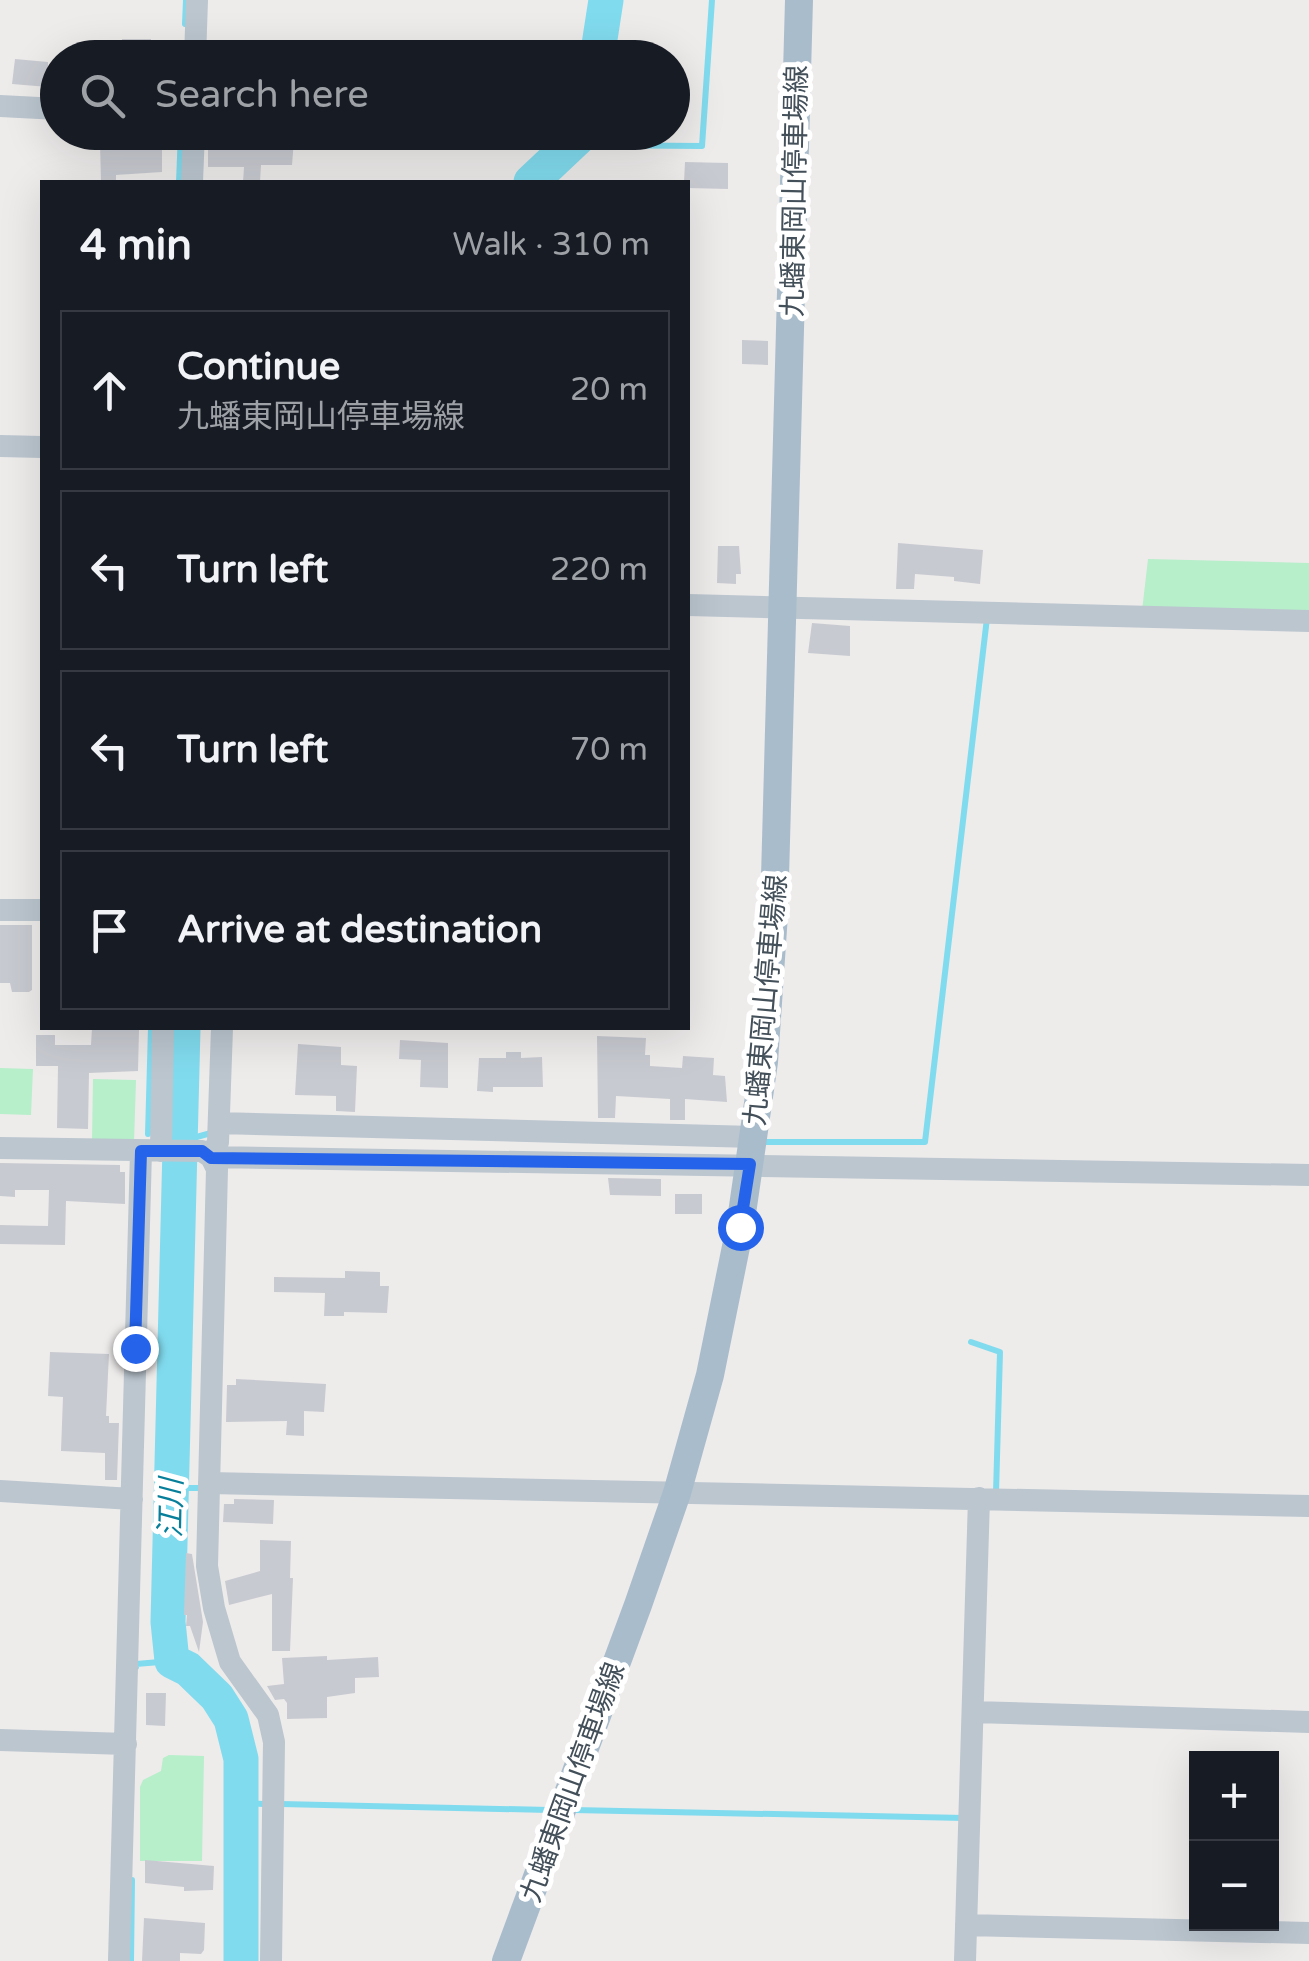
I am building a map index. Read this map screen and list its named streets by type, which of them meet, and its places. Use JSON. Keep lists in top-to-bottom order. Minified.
{"streets":{"main road":["九蟠東岡山停車場線"]},"water":["江川"],"page":{"search":"Search here","heading":["4 min","Walk · 310 m"],"list":[["Continue","九蟠東岡山停車場線","20 m"],["Turn left","220 m"],["Turn left","70 m"],"Arrive at destination"],"map_buttons":["+","−"]}}
